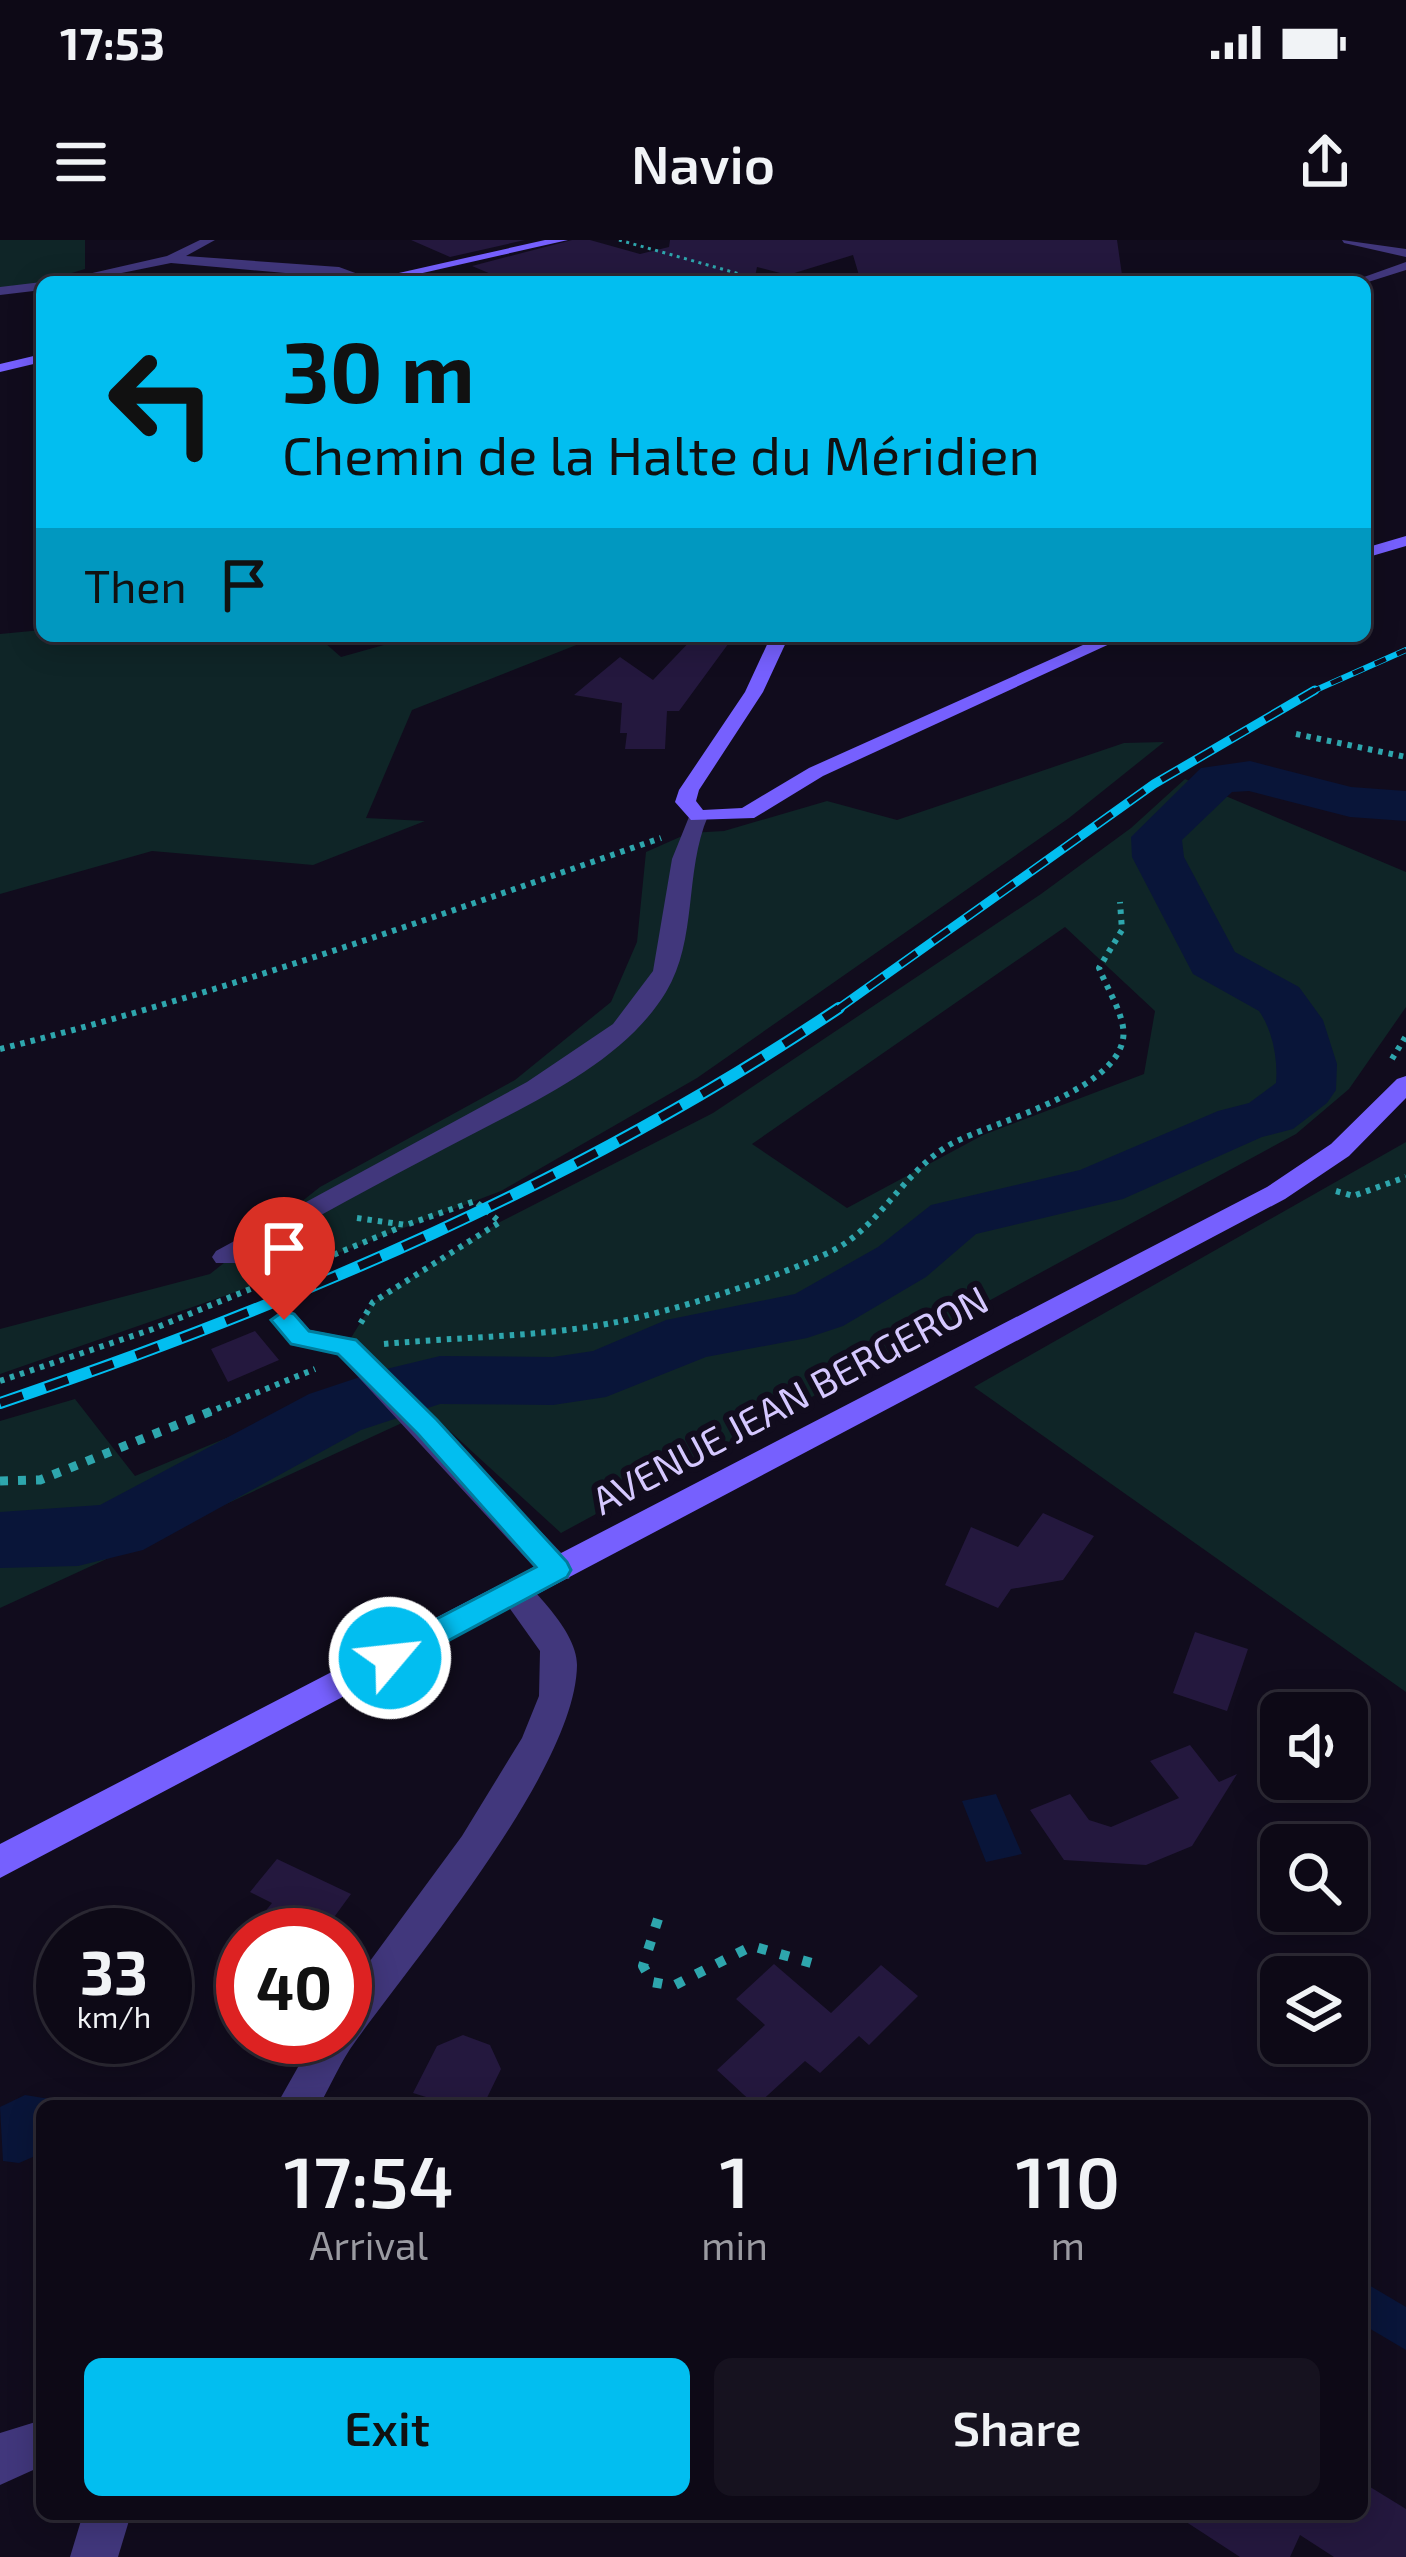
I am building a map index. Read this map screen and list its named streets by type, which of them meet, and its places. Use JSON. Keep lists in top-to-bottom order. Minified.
{"streets":{"street":["AVENUE JEAN BERGERON"]},"page":{"status":"17:53","header":"Navio","turn":["30 m","Chemin de la Halte du Méridien"],"then":"Then","speed":"33 km/h","limit":"40","eta":["17:54","Arrival","1","min","110","m"],"buttons":["Exit","Share"]}}
